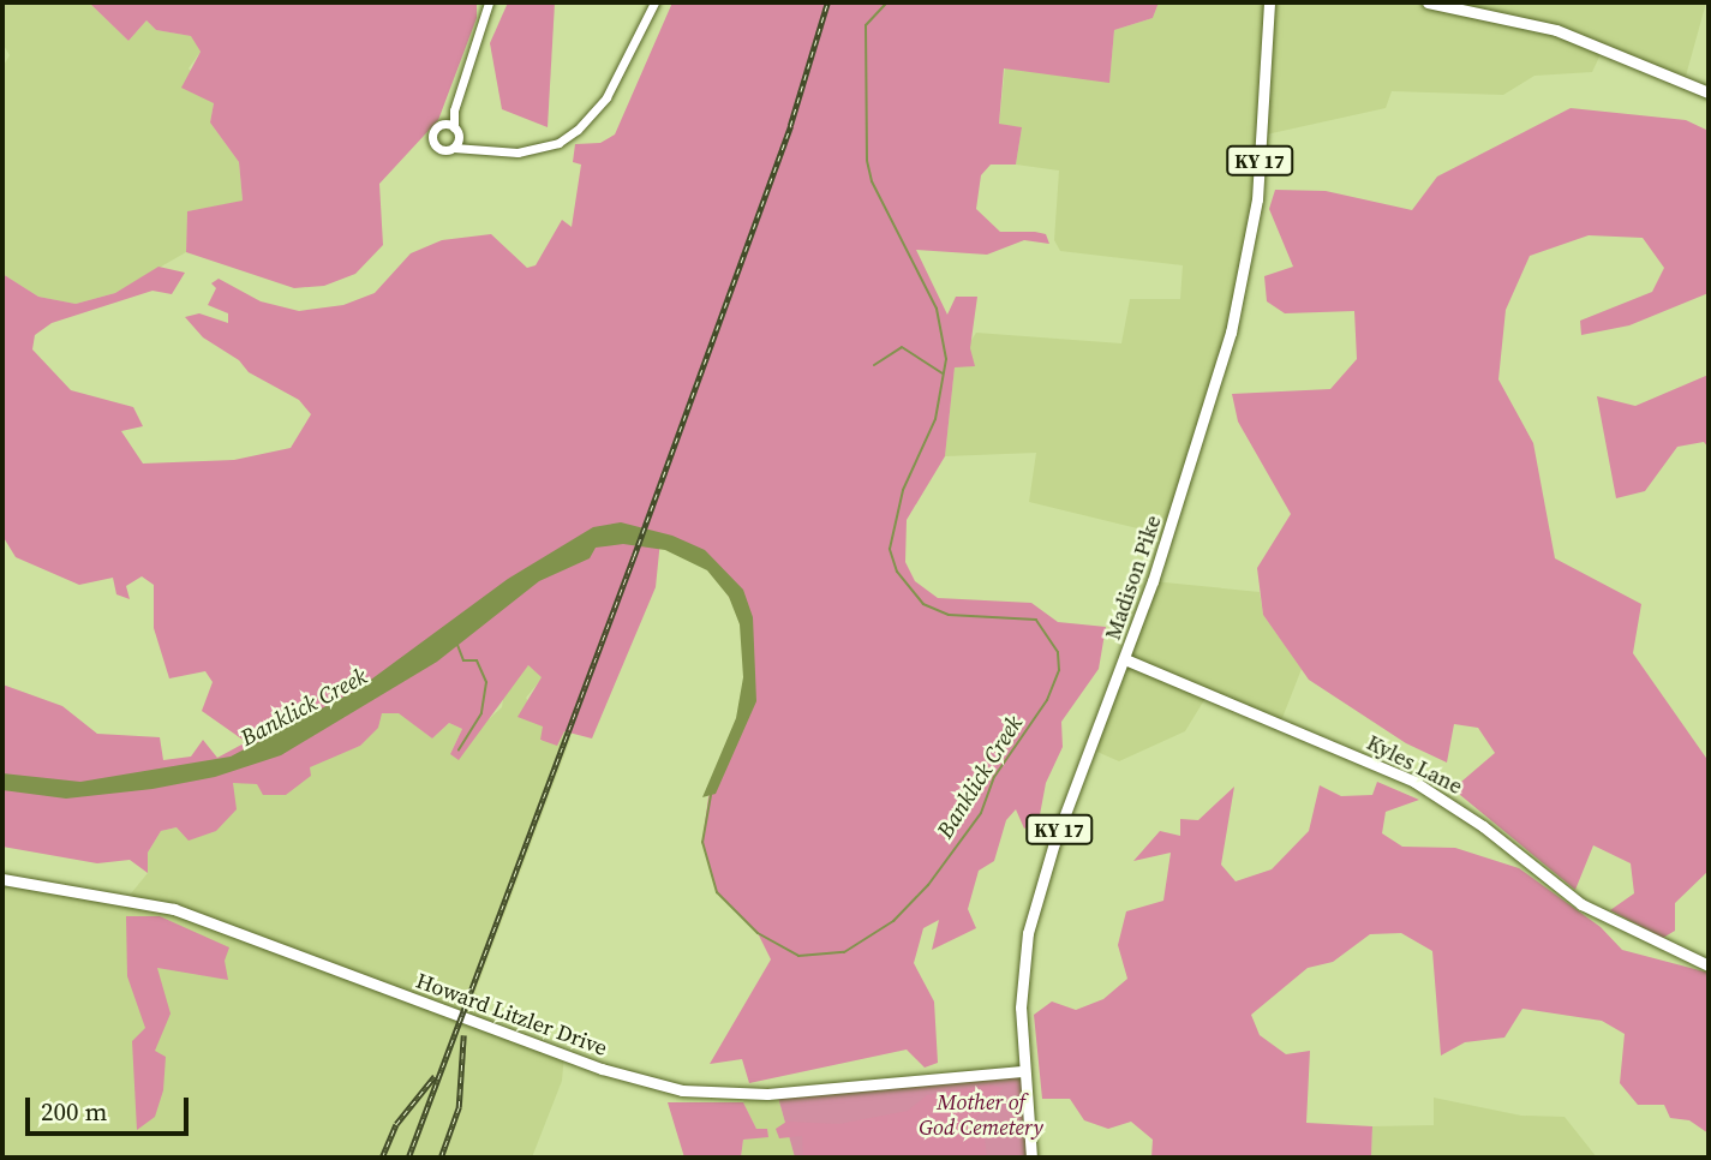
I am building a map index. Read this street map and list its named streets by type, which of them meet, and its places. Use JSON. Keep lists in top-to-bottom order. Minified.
{"streets":{"main road":["KY 17","Madison Pike","Kyles Lane","Howard Litzler Drive"]},"crossings":[["Madison Pike","Kyles Lane"],["Madison Pike","Howard Litzler Drive"]],"water":["Banklick Creek"],"parks":["Mother of God Cemetery"],"scale_bar":"200 m"}
